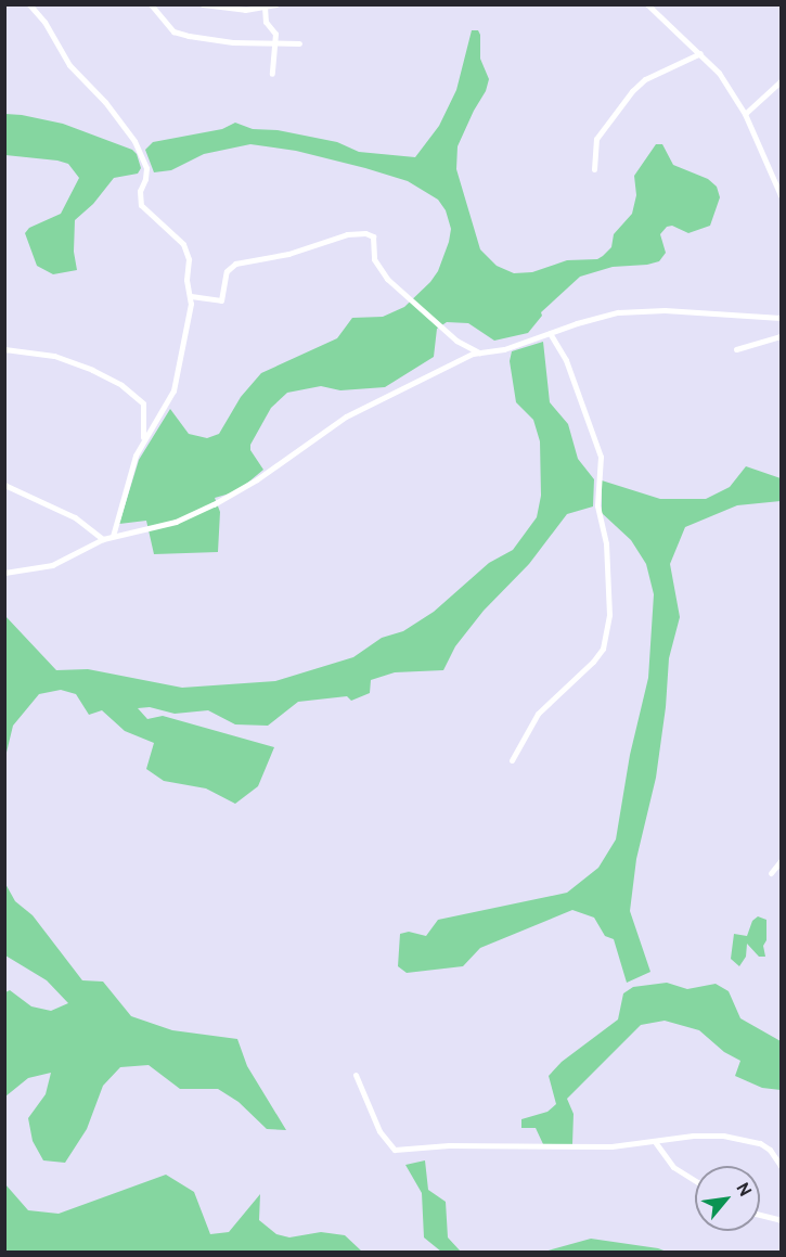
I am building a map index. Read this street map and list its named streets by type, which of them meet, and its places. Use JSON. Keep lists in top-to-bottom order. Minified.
{"north":"top right"}
